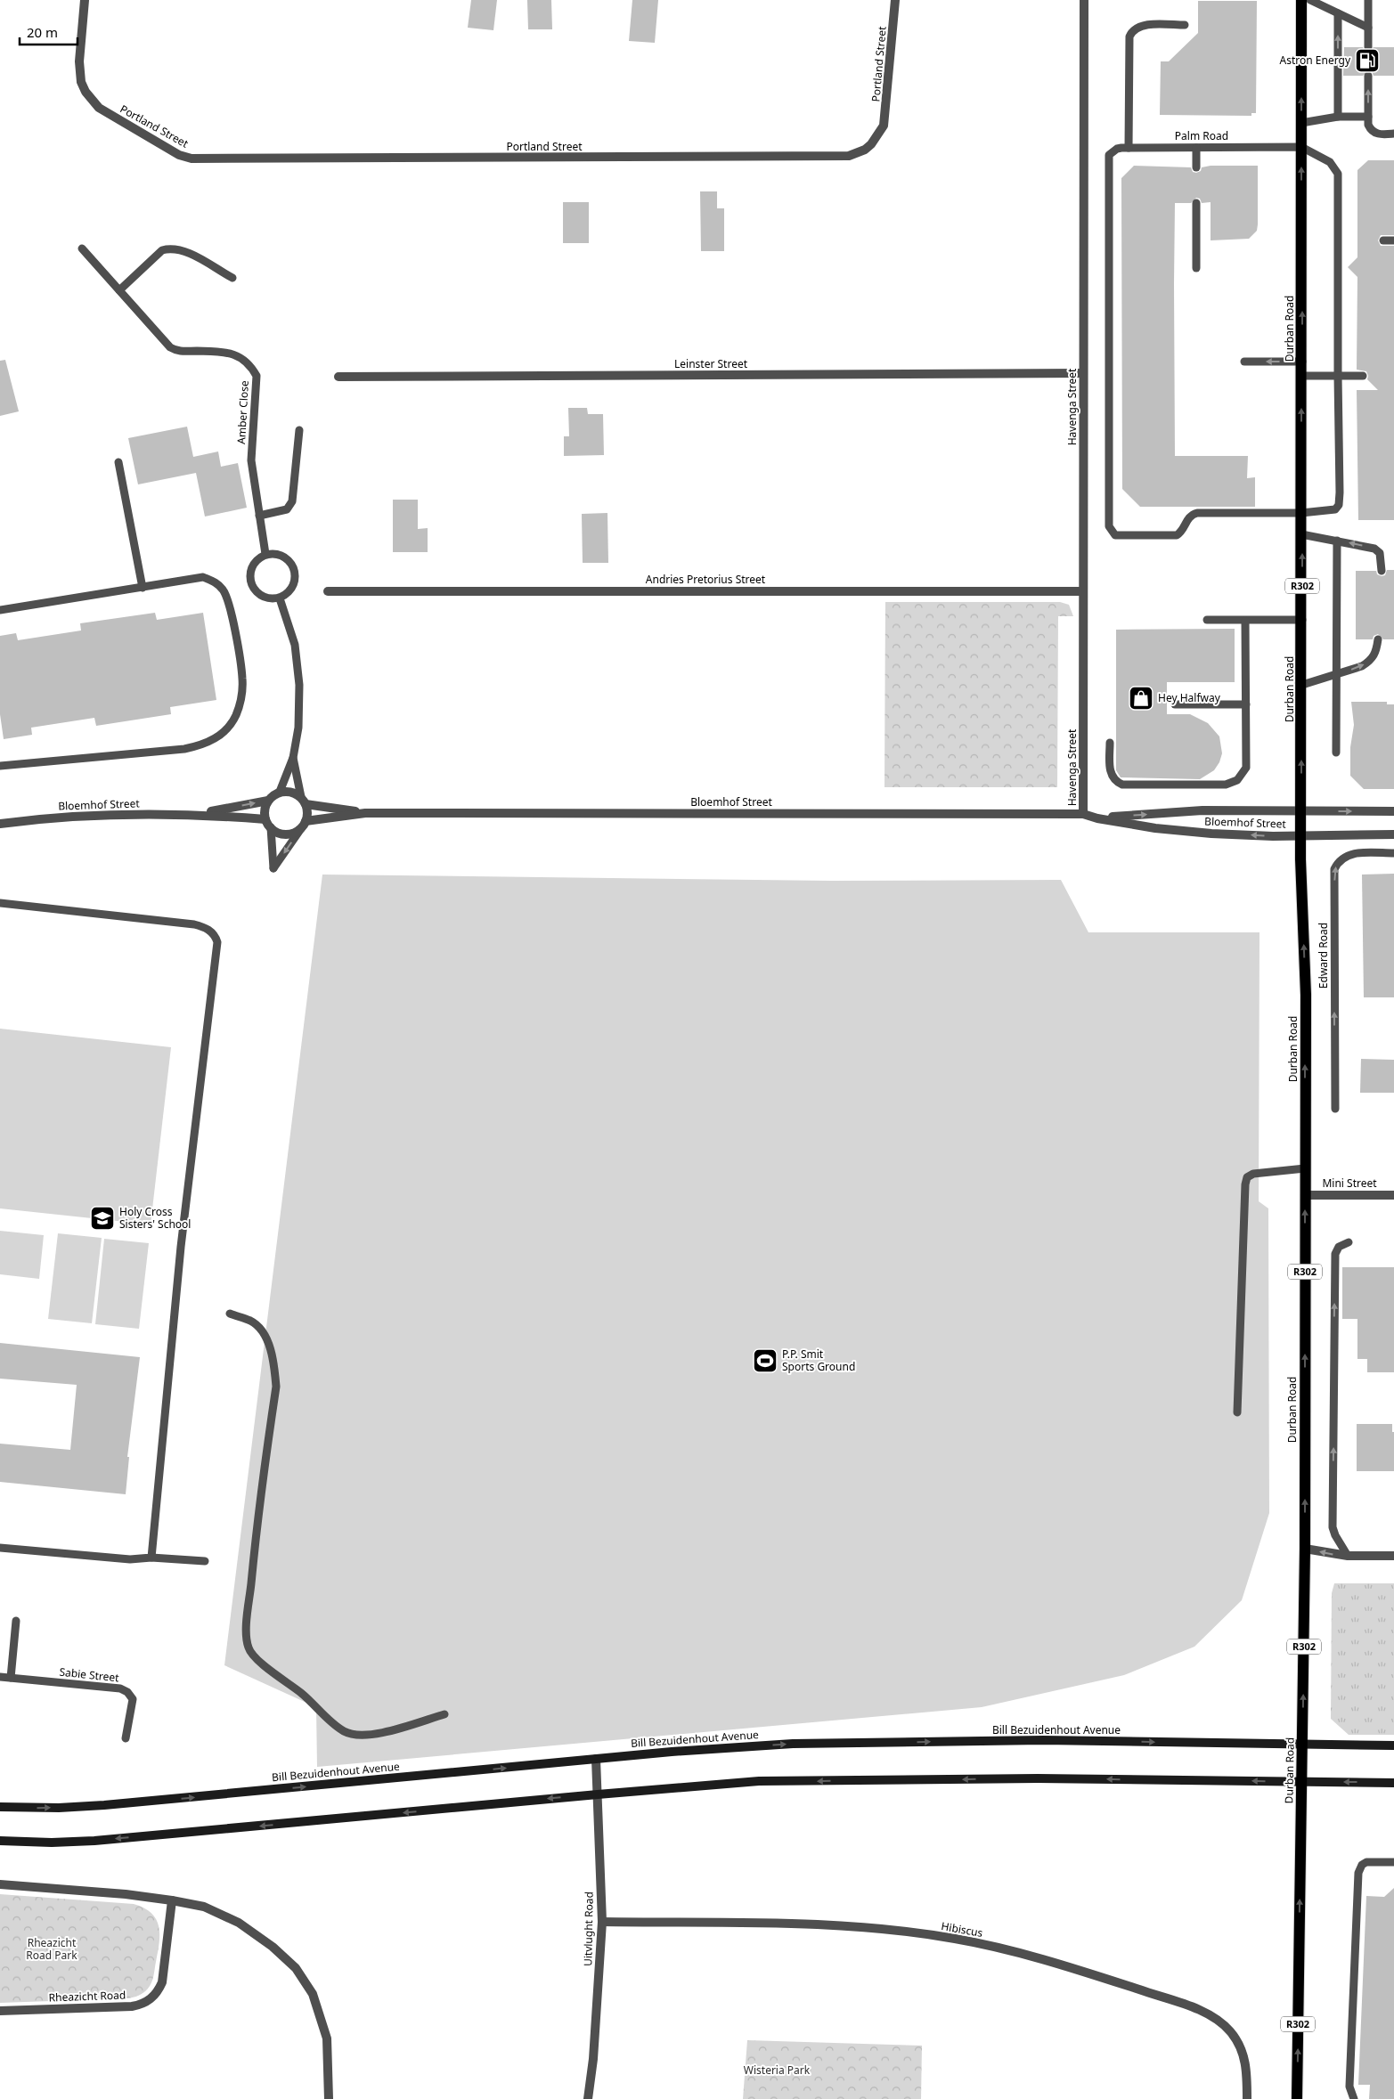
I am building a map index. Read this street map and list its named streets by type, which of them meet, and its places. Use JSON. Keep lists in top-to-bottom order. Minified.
{"streets":{"main road":["Durban Road","R302","Bill Bezuidenhout Avenue"],"street":["Portland Street","Leinster Street","Havenga Street","Andries Pretorius Street","Bloemhof Street","Mini Street","Uitvlught Road","Hibiscus","Rheazicht Road"],"lane":["Palm Road","Amber Close","Edward Road","Sabie Street"]},"crossings":[["Palm Road","Durban Road"],["Durban Road","Bloemhof Street"],["Durban Road","Mini Street"],["Durban Road","Bill Bezuidenhout Avenue"],["Leinster Street","Havenga Street"],["Havenga Street","Andries Pretorius Street"],["Havenga Street","Bloemhof Street"],["Bill Bezuidenhout Avenue","Uitvlught Road"],["Uitvlught Road","Hibiscus"]],"one_way":["Durban Road","Edward Road"],"parks":["Rheazicht Road Park","Wisteria Park"],"places":{"fuel station":["Astron Energy"],"shop":["Hey Halfway"],"school or university":["Holy Cross Sisters' School"],"sports":["P.P. Smit Sports Ground"]},"scale_bar":"20 m"}
